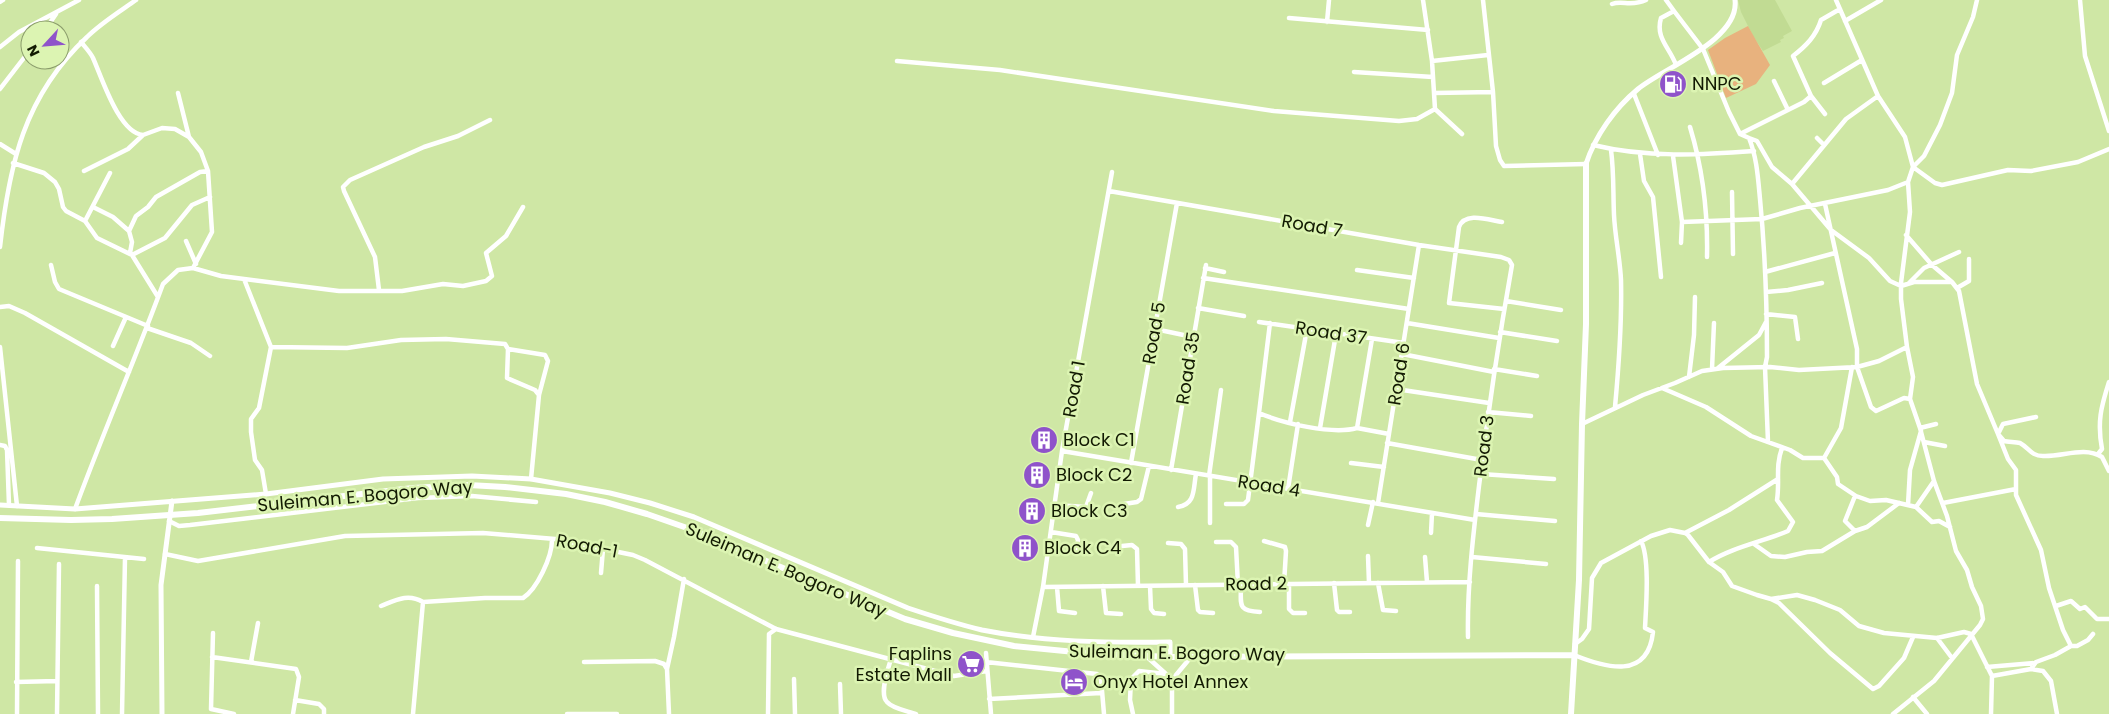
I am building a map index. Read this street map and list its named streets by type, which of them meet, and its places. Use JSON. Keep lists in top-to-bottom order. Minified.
{"streets":{"main road":["Suleiman E. Bogoro Way"],"street":["Road 7","Road 5","Road 37","Road 35","Road 6","Road 1","Road 3","Road 4","Road-1","Road 2"]},"crossings":[["Road 7","Road 5"],["Road 7","Road 6"],["Road 7","Road 1"],["Road 7","Road 3"],["Road 5","Road 4"],["Road 37","Road 6"],["Road 35","Road 4"],["Road 6","Road 4"],["Road 1","Road 4"],["Road 1","Suleiman E. Bogoro Way"],["Road 1","Road 2"],["Road 3","Road 4"],["Road 3","Road 2"]],"places":{"fuel station":["NNPC"],"building":["Block C1","Block C2","Block C3","Block C4"],"supermarket":["Faplins Estate Mall"],"hotel":["Onyx Hotel Annex"]},"north":"bottom left"}
